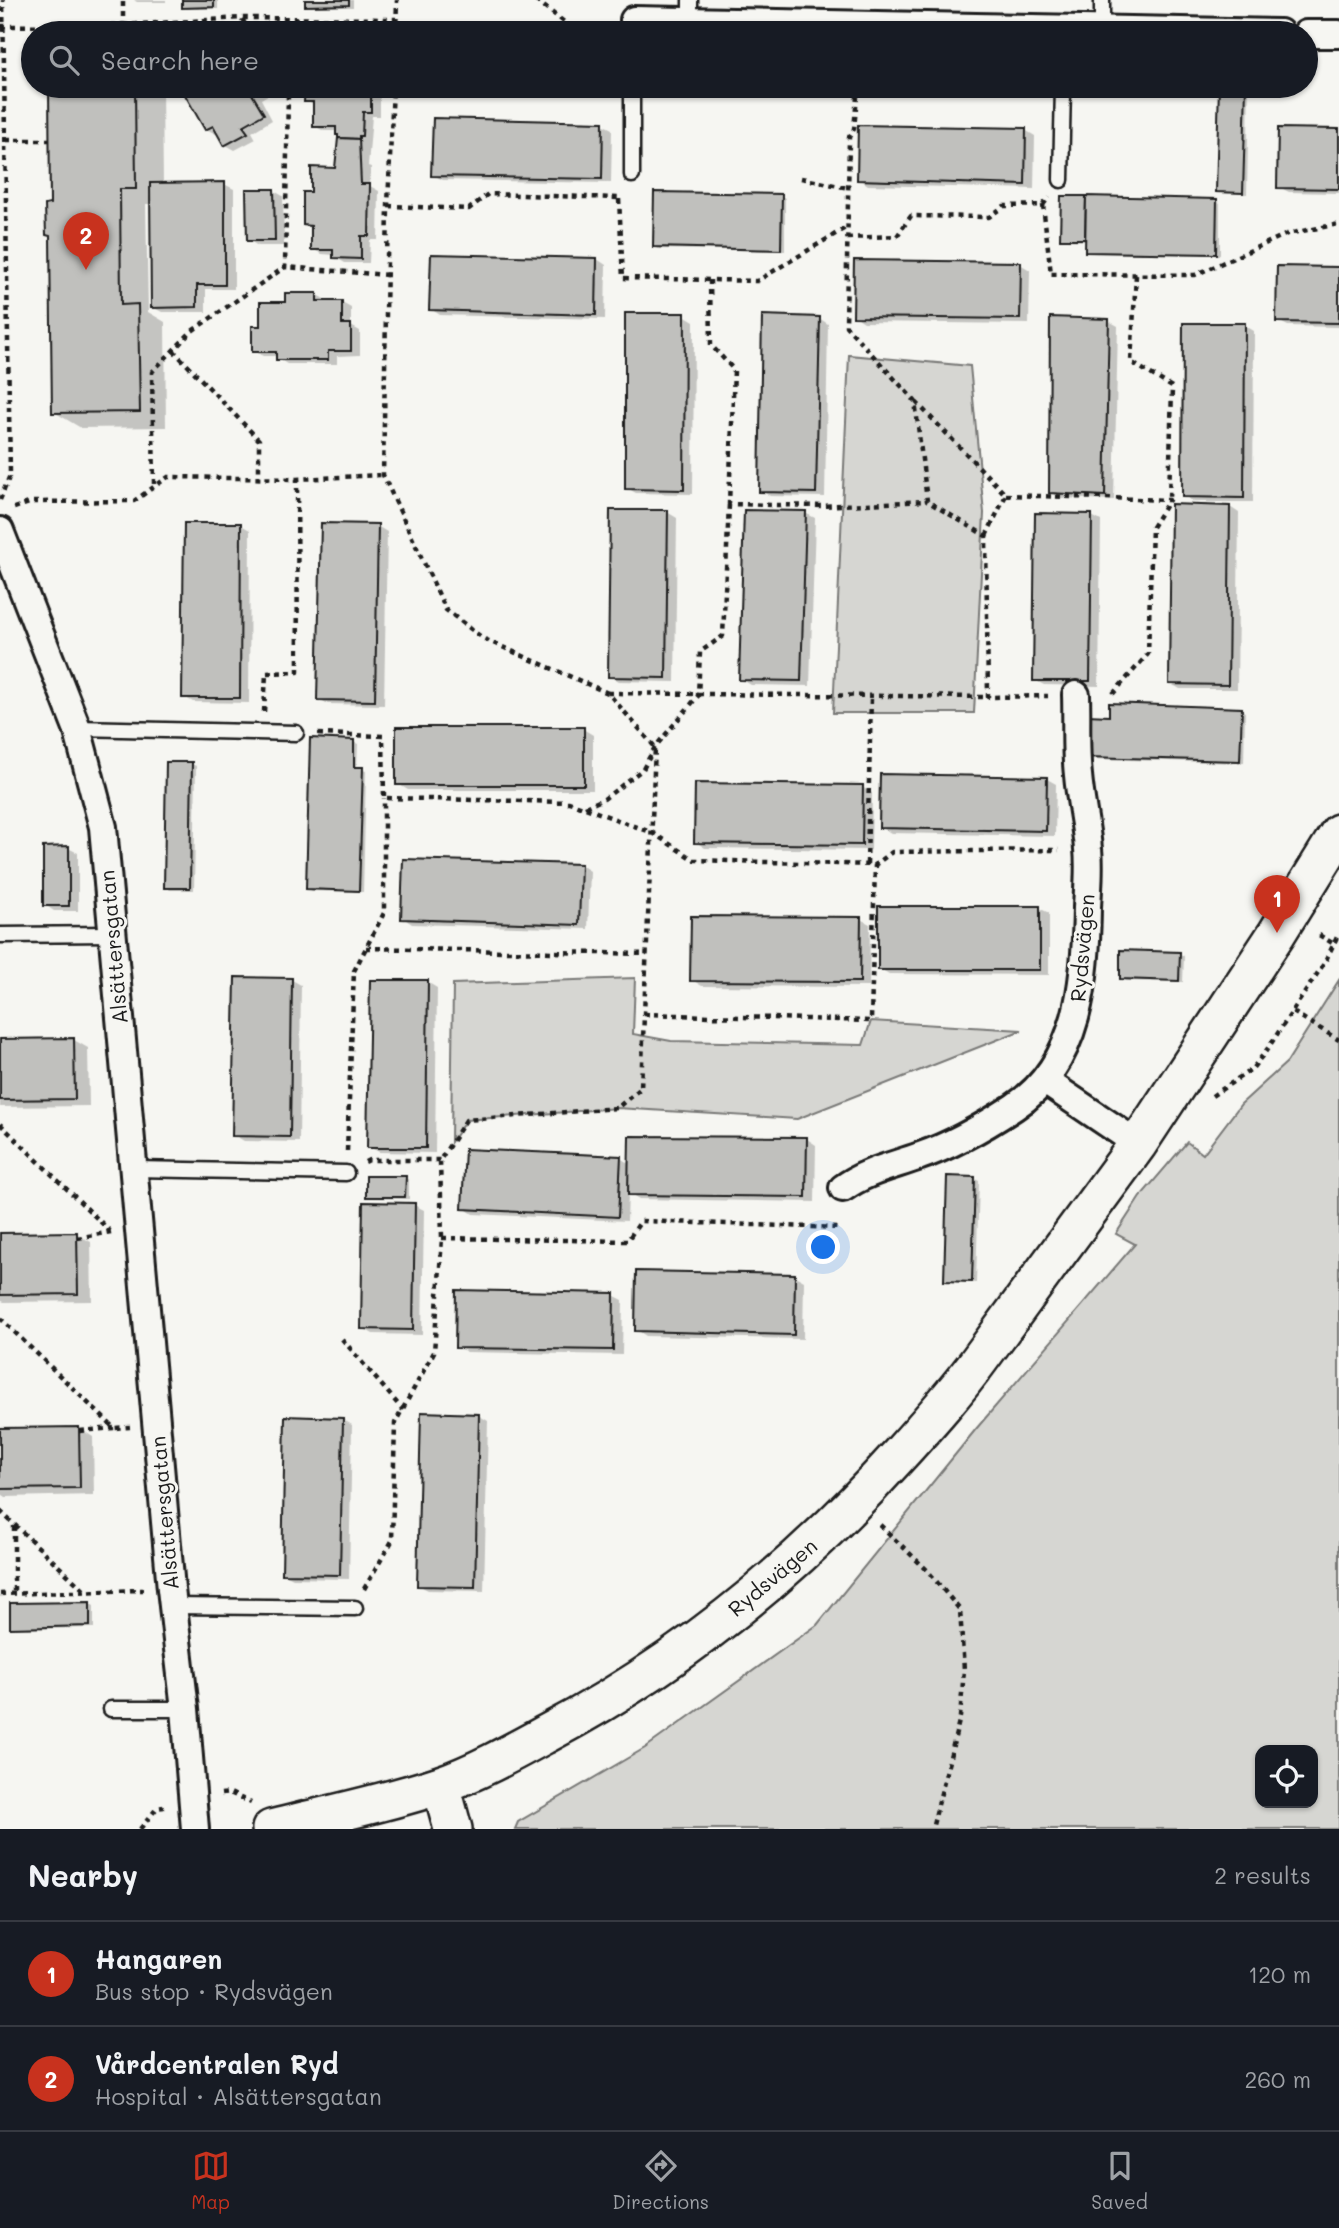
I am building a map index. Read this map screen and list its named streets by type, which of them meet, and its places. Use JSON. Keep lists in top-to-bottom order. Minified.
{"streets":{"street":["Alsättersgatan","Rydsvägen"]},"page":{"search":"Search here","pins":["2","1"],"heading":["Nearby","2 results"],"list":[{"mark":"1","name":"Hangaren","note":"Bus stop · Rydsvägen","value":"120 m"},{"mark":"2","name":"Vårdcentralen Ryd","note":"Hospital · Alsättersgatan","value":"260 m"}],"nav":["Map","Directions","Saved"]}}
